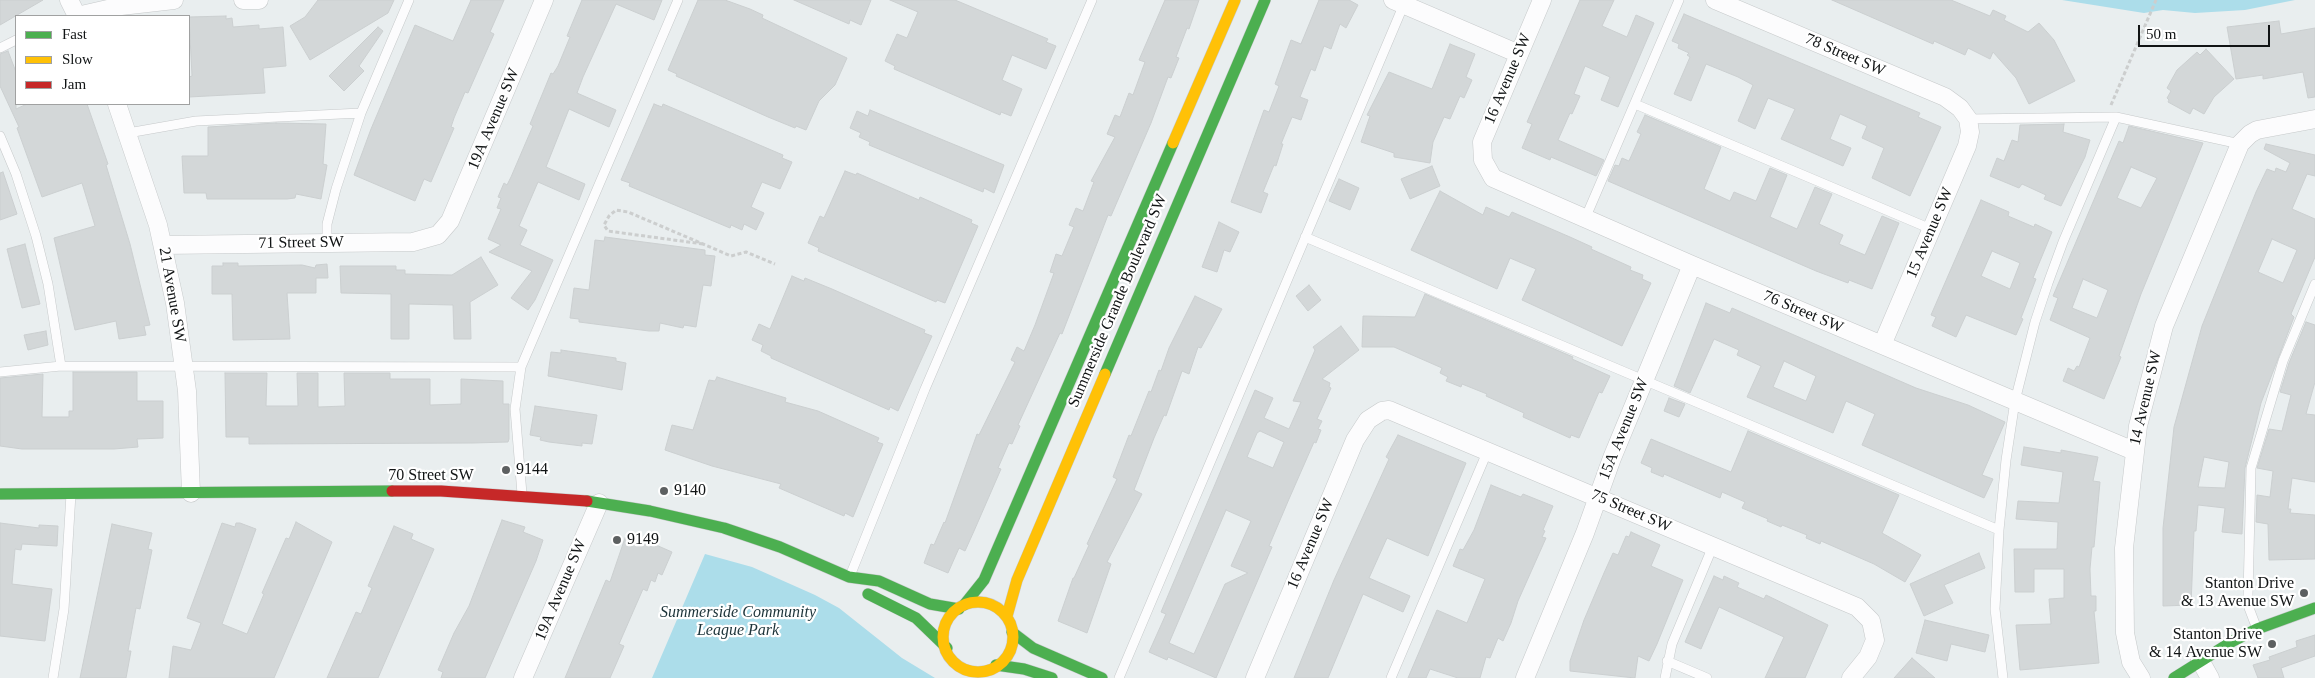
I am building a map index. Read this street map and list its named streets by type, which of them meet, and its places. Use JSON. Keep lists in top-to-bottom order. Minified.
{"streets":{"street":["78 Street SW","16 Avenue SW","19A Avenue SW","15 Avenue SW","71 Street SW","21 Avenue SW","Summerside Grande Boulevard SW","76 Street SW","14 Avenue SW","15A Avenue SW","70 Street SW","75 Street SW"]},"crossings":[["78 Street SW","15 Avenue SW"],["16 Avenue SW","76 Street SW"],["16 Avenue SW","75 Street SW"],["19A Avenue SW","71 Street SW"],["19A Avenue SW","70 Street SW"],["15 Avenue SW","76 Street SW"],["71 Street SW","21 Avenue SW"],["21 Avenue SW","70 Street SW"],["Summerside Grande Boulevard SW","70 Street SW"],["76 Street SW","14 Avenue SW"],["76 Street SW","15A Avenue SW"],["15A Avenue SW","75 Street SW"]],"parks":["Summerside Community League Park"],"places":["9144","9140","9149","Stanton Drive & 13 Avenue SW","Stanton Drive & 14 Avenue SW"],"legend":["Fast","Slow","Jam"],"scale_bar":"50 m"}
